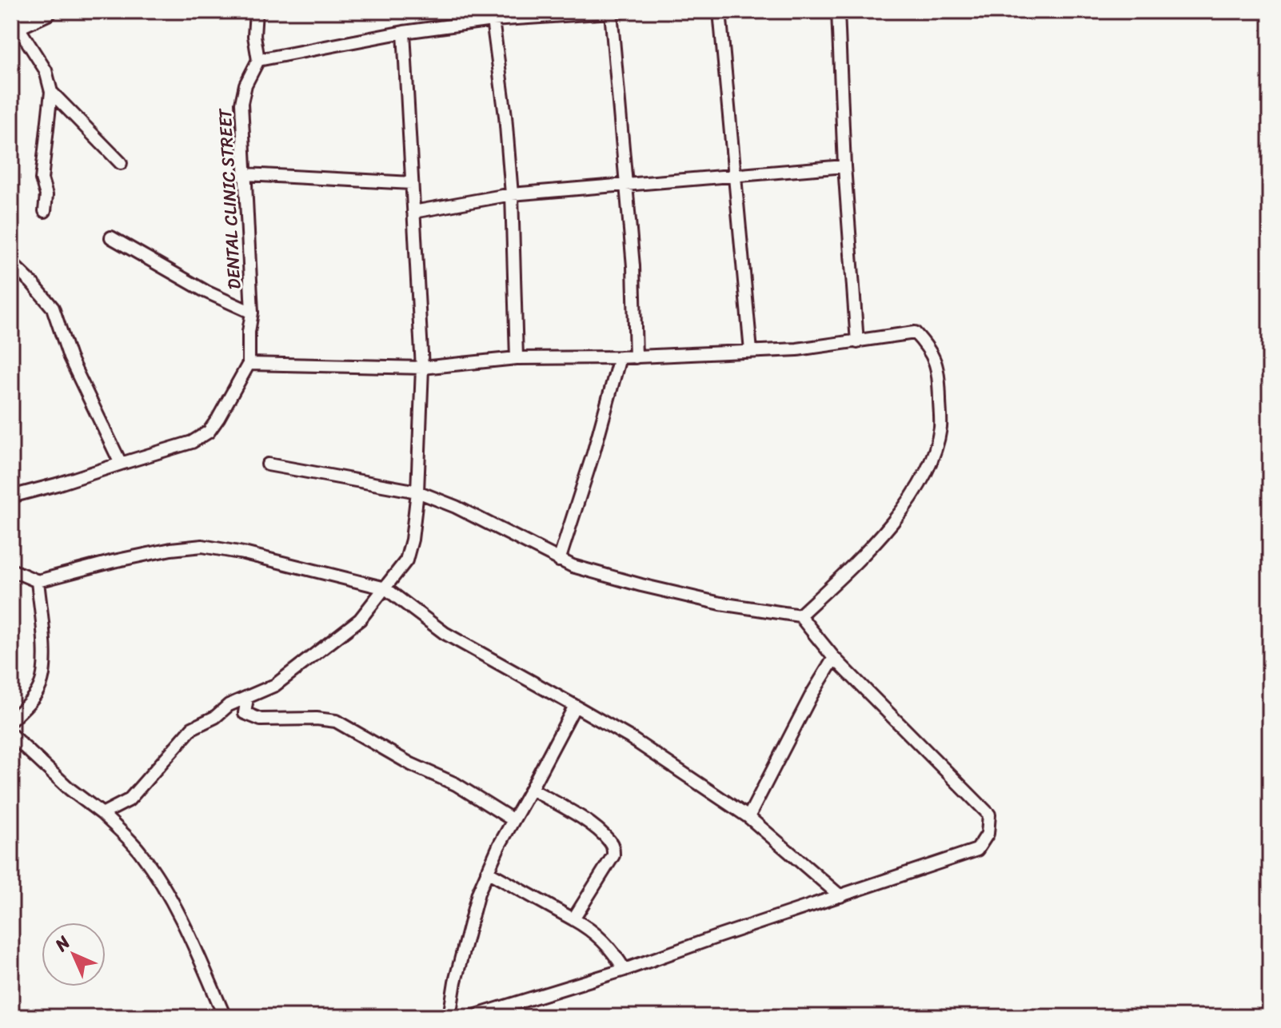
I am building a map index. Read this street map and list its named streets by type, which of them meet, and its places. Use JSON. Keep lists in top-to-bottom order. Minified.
{"streets":{"street":["DENTAL CLINIC STREET"]},"north":"top left"}
